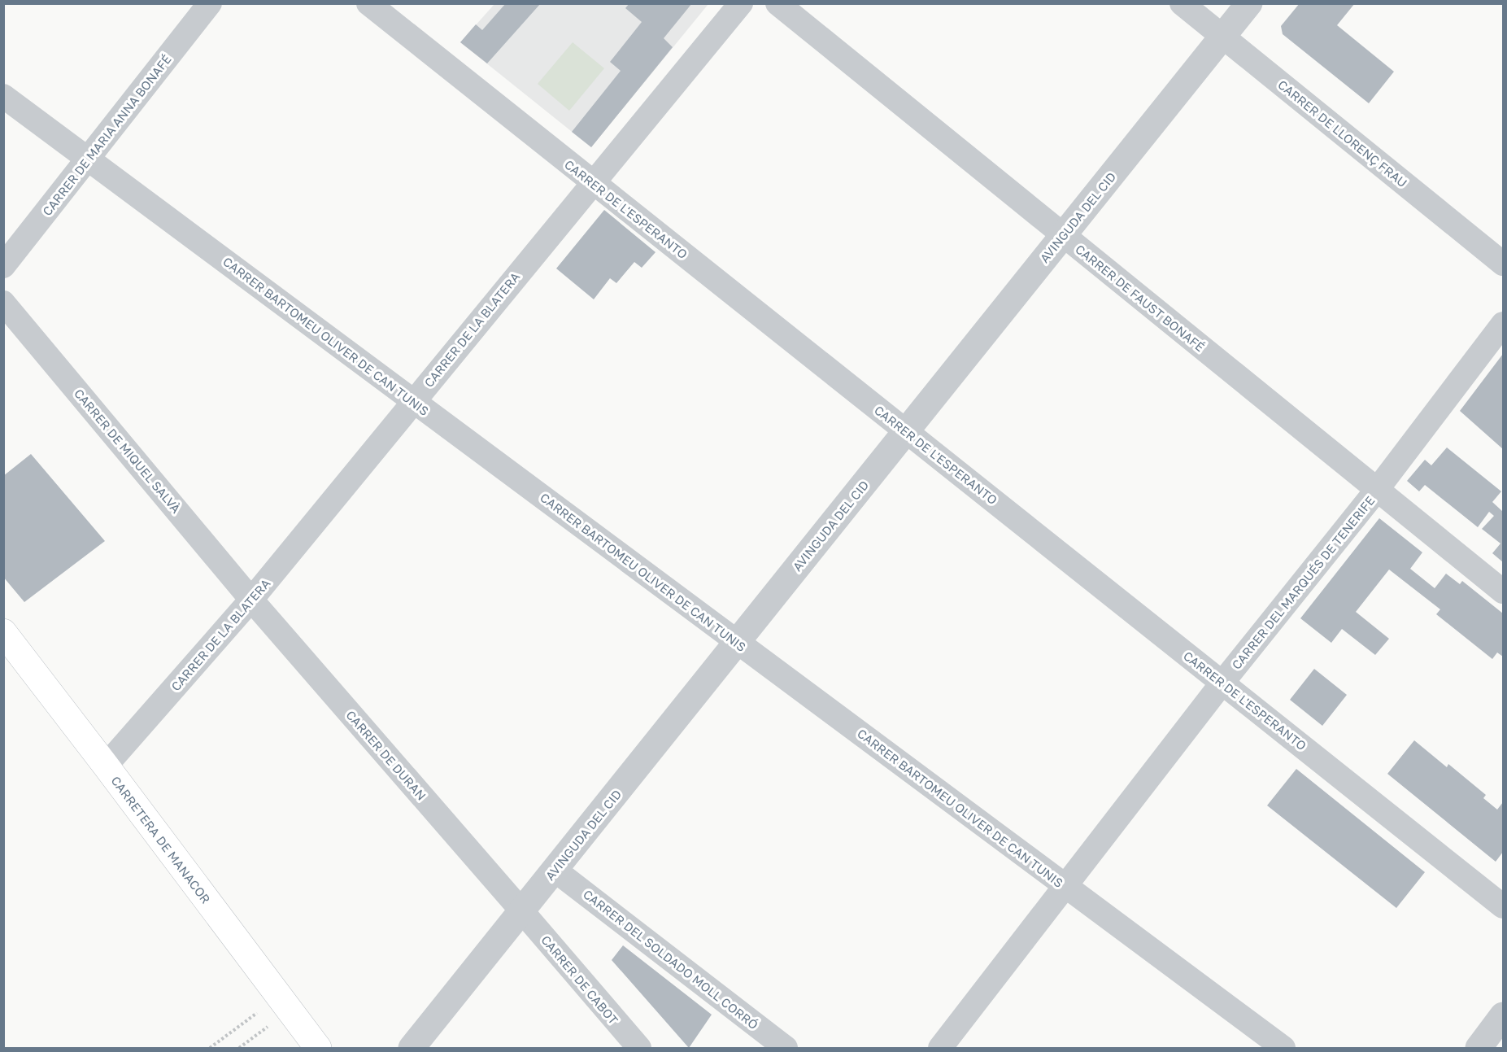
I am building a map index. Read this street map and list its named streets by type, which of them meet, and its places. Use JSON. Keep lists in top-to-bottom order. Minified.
{"streets":{"main road":["CARRETERA DE MANACOR"],"street":["CARRER DE LLORENÇ FRAU","CARRER DE MARIA ANNA BONAFÉ","CARRER DE L'ESPERANTO","AVINGUDA DEL CID","CARRER DE FAUST BONAFÉ","CARRER DE LA BLATERA","CARRER BARTOMEU OLIVER DE CAN TUNIS","CARRER DE MIQUEL SALVÀ","CARRER DEL MARQUÉS DE TENERIFE","CARRER DE DURAN","CARRER DEL SOLDADO MOLL CORRÓ","CARRER DE CABOT"]},"crossings":[["CARRER DE LLORENÇ FRAU","AVINGUDA DEL CID"],["CARRER DE MARIA ANNA BONAFÉ","CARRER BARTOMEU OLIVER DE CAN TUNIS"],["CARRER DE L'ESPERANTO","AVINGUDA DEL CID"],["CARRER DE L'ESPERANTO","CARRER DE LA BLATERA"],["CARRER DE L'ESPERANTO","CARRER DEL MARQUÉS DE TENERIFE"],["AVINGUDA DEL CID","CARRER DE FAUST BONAFÉ"],["AVINGUDA DEL CID","CARRER BARTOMEU OLIVER DE CAN TUNIS"],["AVINGUDA DEL CID","CARRER DE DURAN"],["AVINGUDA DEL CID","CARRER DEL SOLDADO MOLL CORRÓ"],["AVINGUDA DEL CID","CARRER DE CABOT"],["CARRER DE FAUST BONAFÉ","CARRER DEL MARQUÉS DE TENERIFE"],["CARRER DE LA BLATERA","CARRER BARTOMEU OLIVER DE CAN TUNIS"],["CARRER DE LA BLATERA","CARRER DE MIQUEL SALVÀ"],["CARRER DE LA BLATERA","CARRER DE DURAN"],["CARRER DE LA BLATERA","CARRETERA DE MANACOR"],["CARRER BARTOMEU OLIVER DE CAN TUNIS","CARRER DEL MARQUÉS DE TENERIFE"],["CARRER DE MIQUEL SALVÀ","CARRER DE DURAN"],["CARRER DE DURAN","CARRER DE CABOT"]]}
